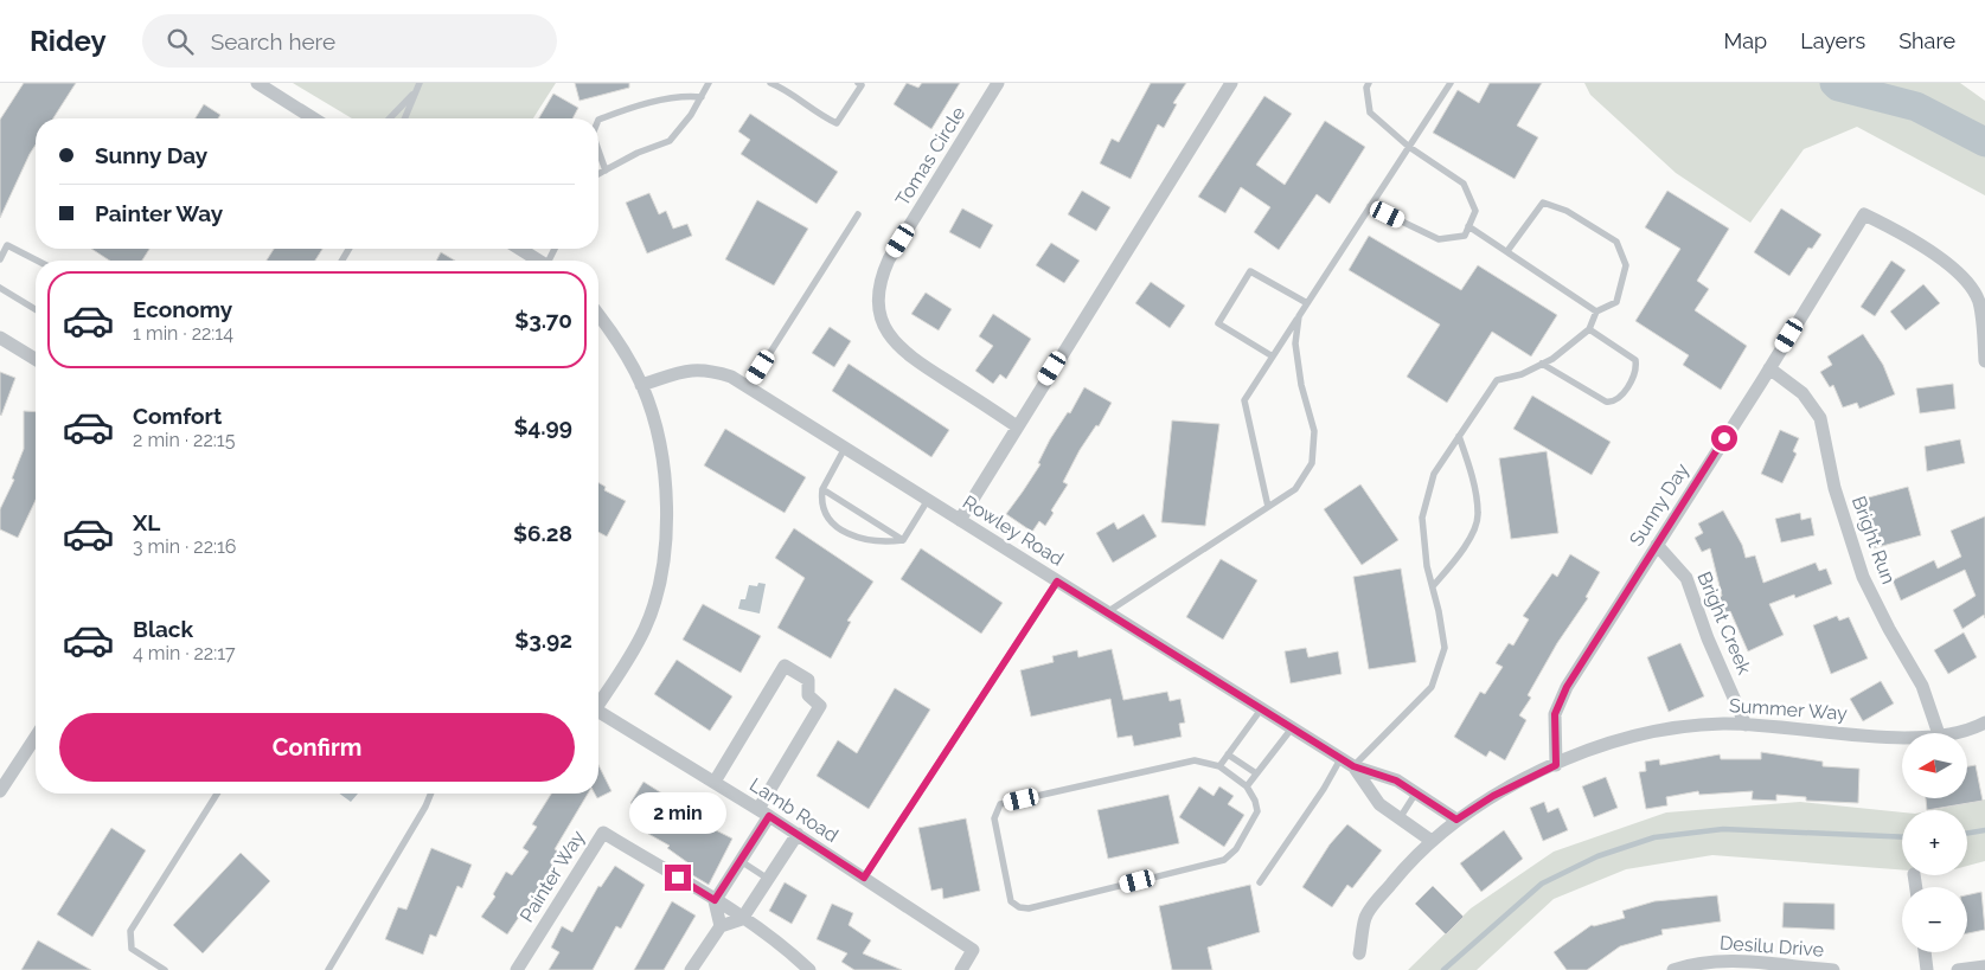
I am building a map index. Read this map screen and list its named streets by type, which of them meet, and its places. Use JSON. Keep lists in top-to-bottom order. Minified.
{"streets":{"street":["Tomas Circle","Sunny Day","Rowley Road","Bright Run","Bright Creek","Summer Way","Lamb Road","Painter Way","Desilu Drive"]},"crossings":[["Sunny Day","Bright Run"],["Sunny Day","Bright Creek"],["Sunny Day","Summer Way"],["Rowley Road","Summer Way"],["Bright Creek","Summer Way"]],"north":"left","page":{"header":"Ridey","search":"Search here","nav":["Map","Layers","Share"],"banner":["Sunny Day","Painter Way"],"list":[{"name":"Economy","note":"1 min · 22:14","value":"$3.70"},{"name":"Comfort","note":"2 min · 22:15","value":"$4.99"},{"name":"XL","note":"3 min · 22:16","value":"$6.28"},{"name":"Black","note":"4 min · 22:17","value":"$3.92"}],"buttons":"Confirm","map_buttons":["+","−"],"bubble":"2 min"}}
